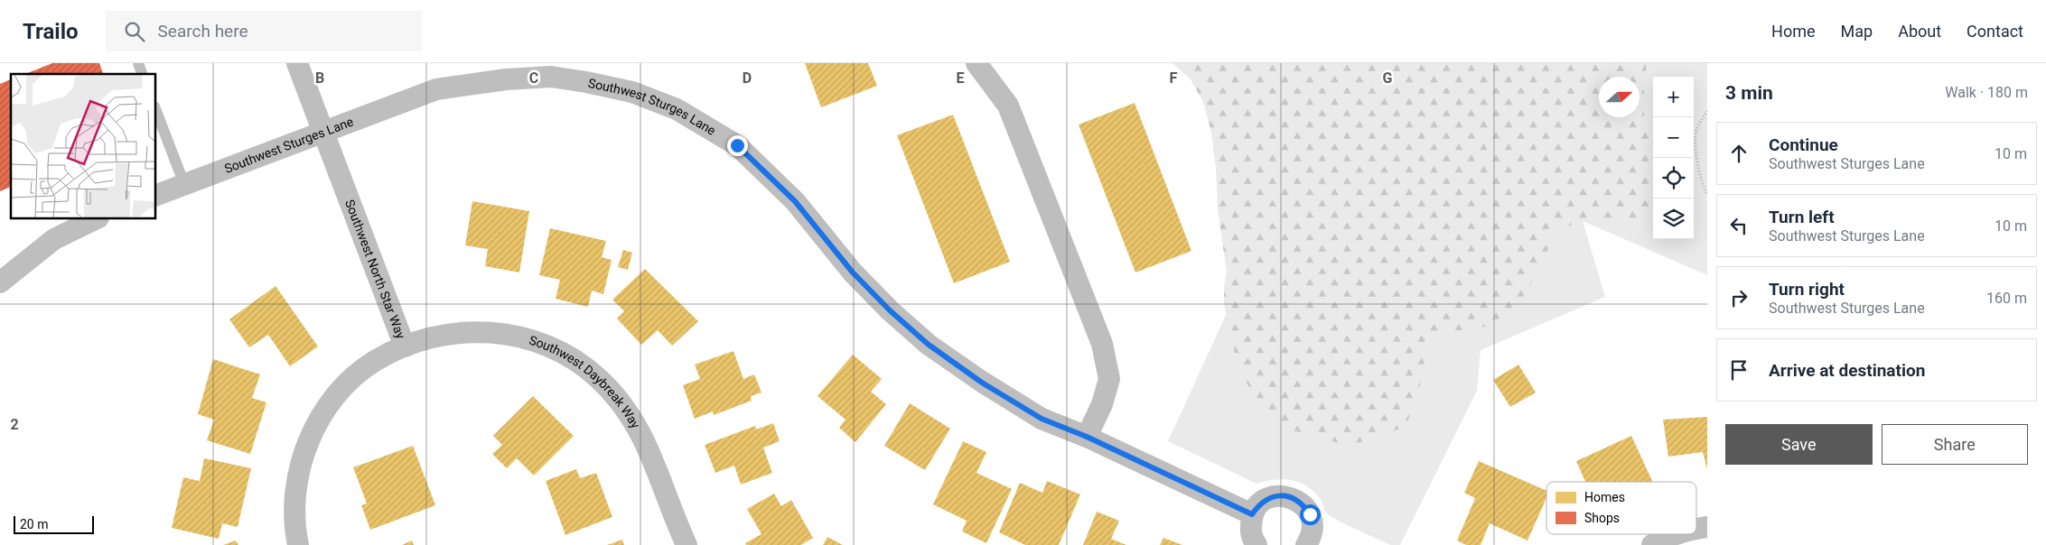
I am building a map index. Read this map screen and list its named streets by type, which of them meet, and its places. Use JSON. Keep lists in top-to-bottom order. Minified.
{"streets":{"street":["Southwest Sturges Lane","Southwest North Star Way","Southwest Daybreak Way"]},"crossings":[["Southwest Sturges Lane","Southwest North Star Way"],["Southwest North Star Way","Southwest Daybreak Way"]],"legend":["Homes","Shops"],"scale_bar":"20 m","north":"right","page":{"header":"Trailo","search":"Search here","nav":["Home","Map","About","Contact"],"heading":["3 min","Walk · 180 m"],"map_buttons":["+","−"],"list":[["Continue","Southwest Sturges Lane","10 m"],["Turn left","Southwest Sturges Lane","10 m"],["Turn right","Southwest Sturges Lane","160 m"],"Arrive at destination"],"buttons":["Save","Share"],"scale":"20 m"},"grid":{"columns":["B","C","D","E","F","G"],"rows":["2"]}}
